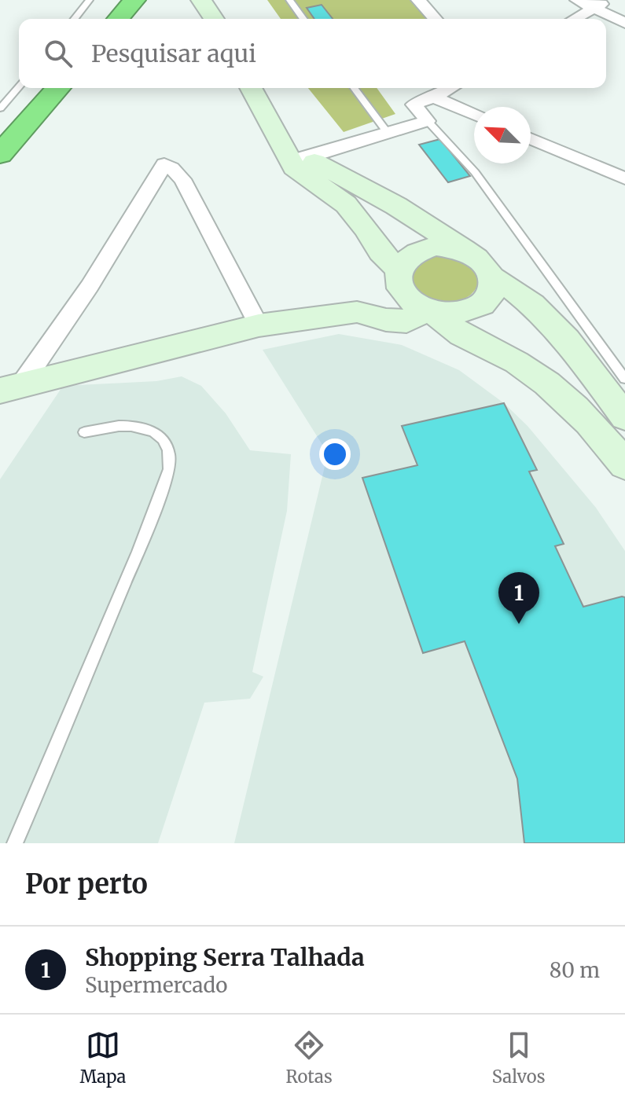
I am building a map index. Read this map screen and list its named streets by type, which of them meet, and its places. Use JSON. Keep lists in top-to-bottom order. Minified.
{"north":"top left","page":{"search":"Pesquisar aqui","pins":"1","heading":"Por perto","list":[{"mark":"1","name":"Shopping Serra Talhada","note":"Supermercado","value":"80 m"}],"nav":["Mapa","Rotas","Salvos"]}}
